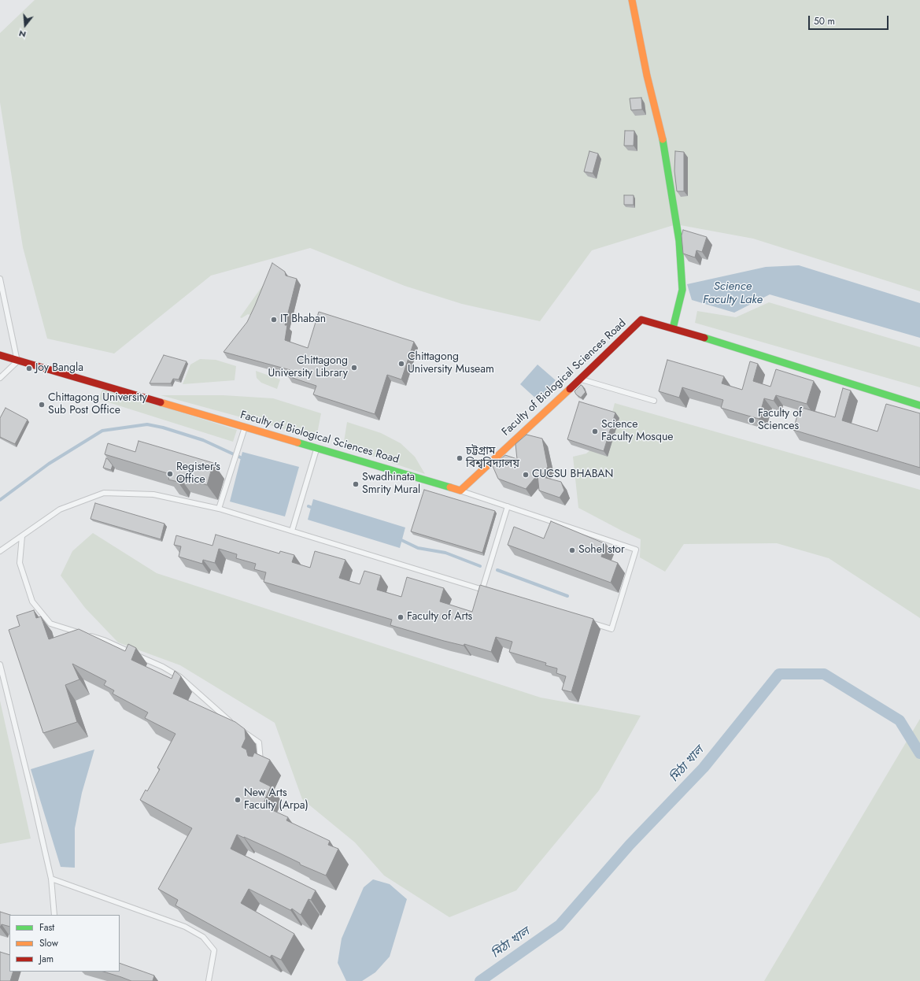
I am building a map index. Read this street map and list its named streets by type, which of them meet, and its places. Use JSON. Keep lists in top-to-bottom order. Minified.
{"streets":{"street":["Faculty of Biological Sciences Road"]},"water":["Science Faculty Lake","মিঠা খাল"],"places":["IT Bhaban","Chittagong University Museam","Chittagong University Library","Joy Bangla","Chittagong University Sub Post Office","Faculty of Sciences","Science Faculty Mosque","চট্টগ্রাম বিশ্ববিদ্যালয়","Register's Office","CUCSU BHABAN","Swadhinata Smrity Mural","Sohel stor","Faculty of Arts","New Arts Faculty (Arpa)"],"legend":["Fast","Slow","Jam"],"scale_bar":"50 m","north":"bottom"}
